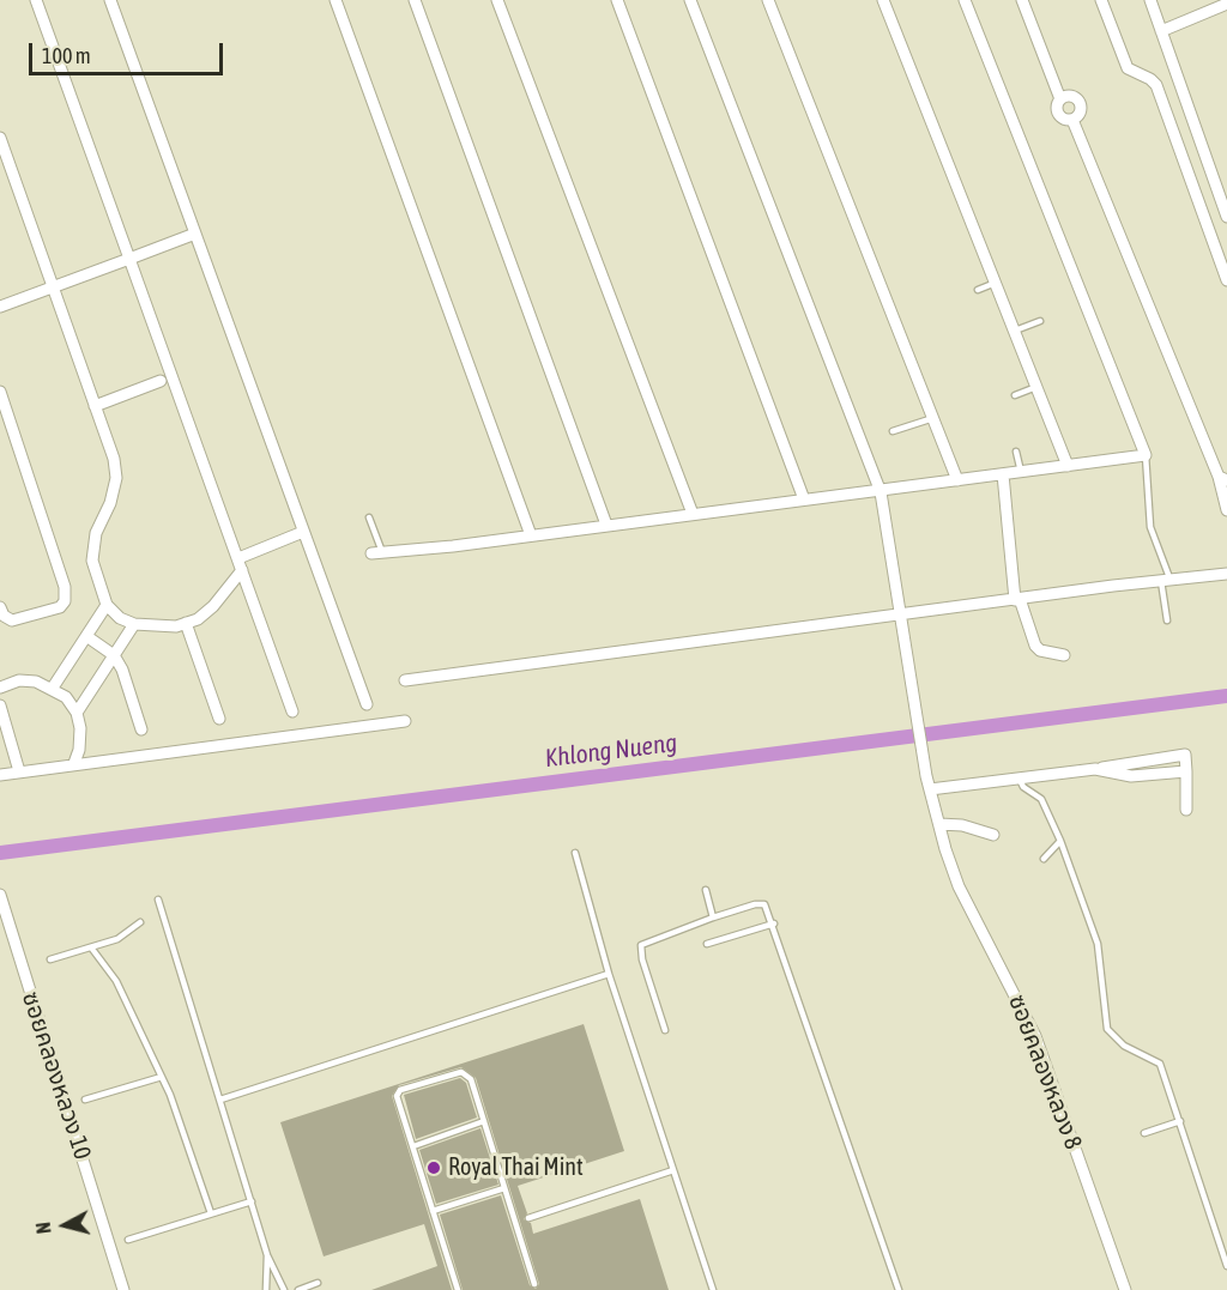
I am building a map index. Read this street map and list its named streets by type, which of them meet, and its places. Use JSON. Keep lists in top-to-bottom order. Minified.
{"streets":{"street":["ซอยคลองหลวง 8","ซอยคลองหลวง 10"]},"water":["Khlong Nueng"],"places":["Royal Thai Mint"],"scale_bar":"100 m","north":"left"}
